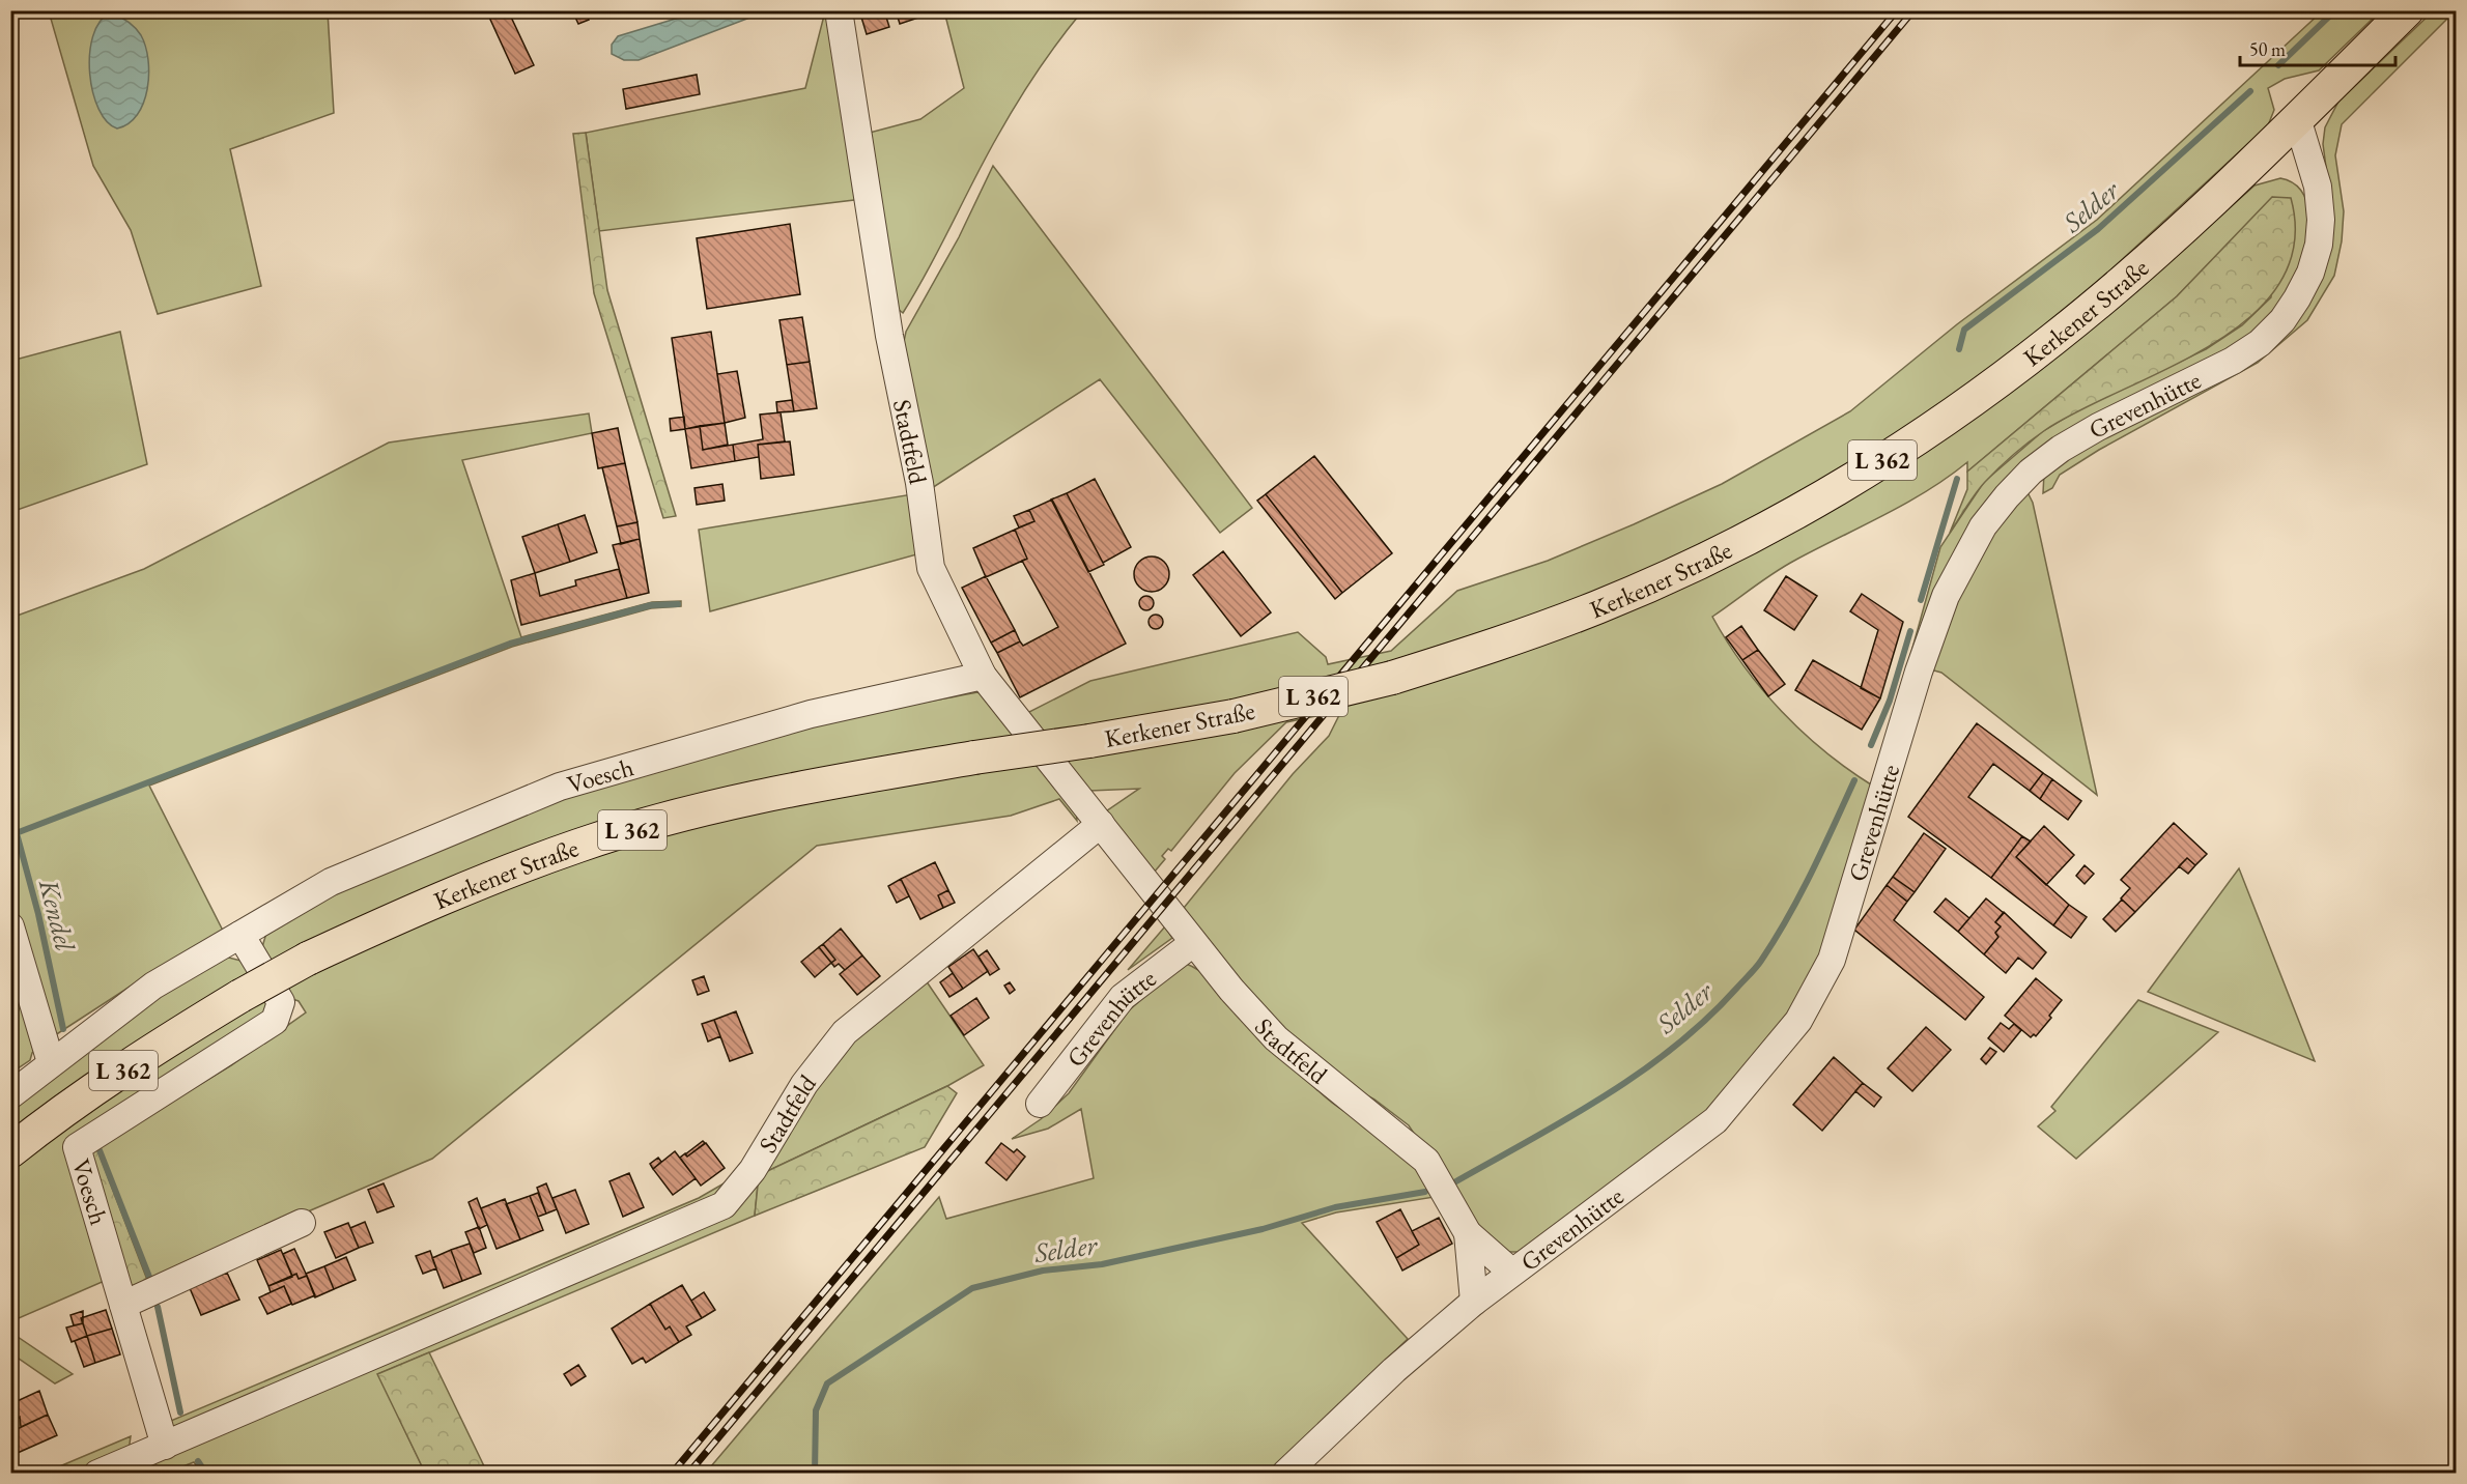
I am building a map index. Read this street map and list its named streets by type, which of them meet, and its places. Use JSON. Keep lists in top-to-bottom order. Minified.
{"streets":{"main road":["Kerkener Straße","L 362"],"street":["Grevenhütte","Stadtfeld","Voesch"]},"crossings":[["Kerkener Straße","Grevenhütte"],["Grevenhütte","Stadtfeld"],["Stadtfeld","Voesch"]],"water":["Selder","Kendel"],"scale_bar":"50 m"}
